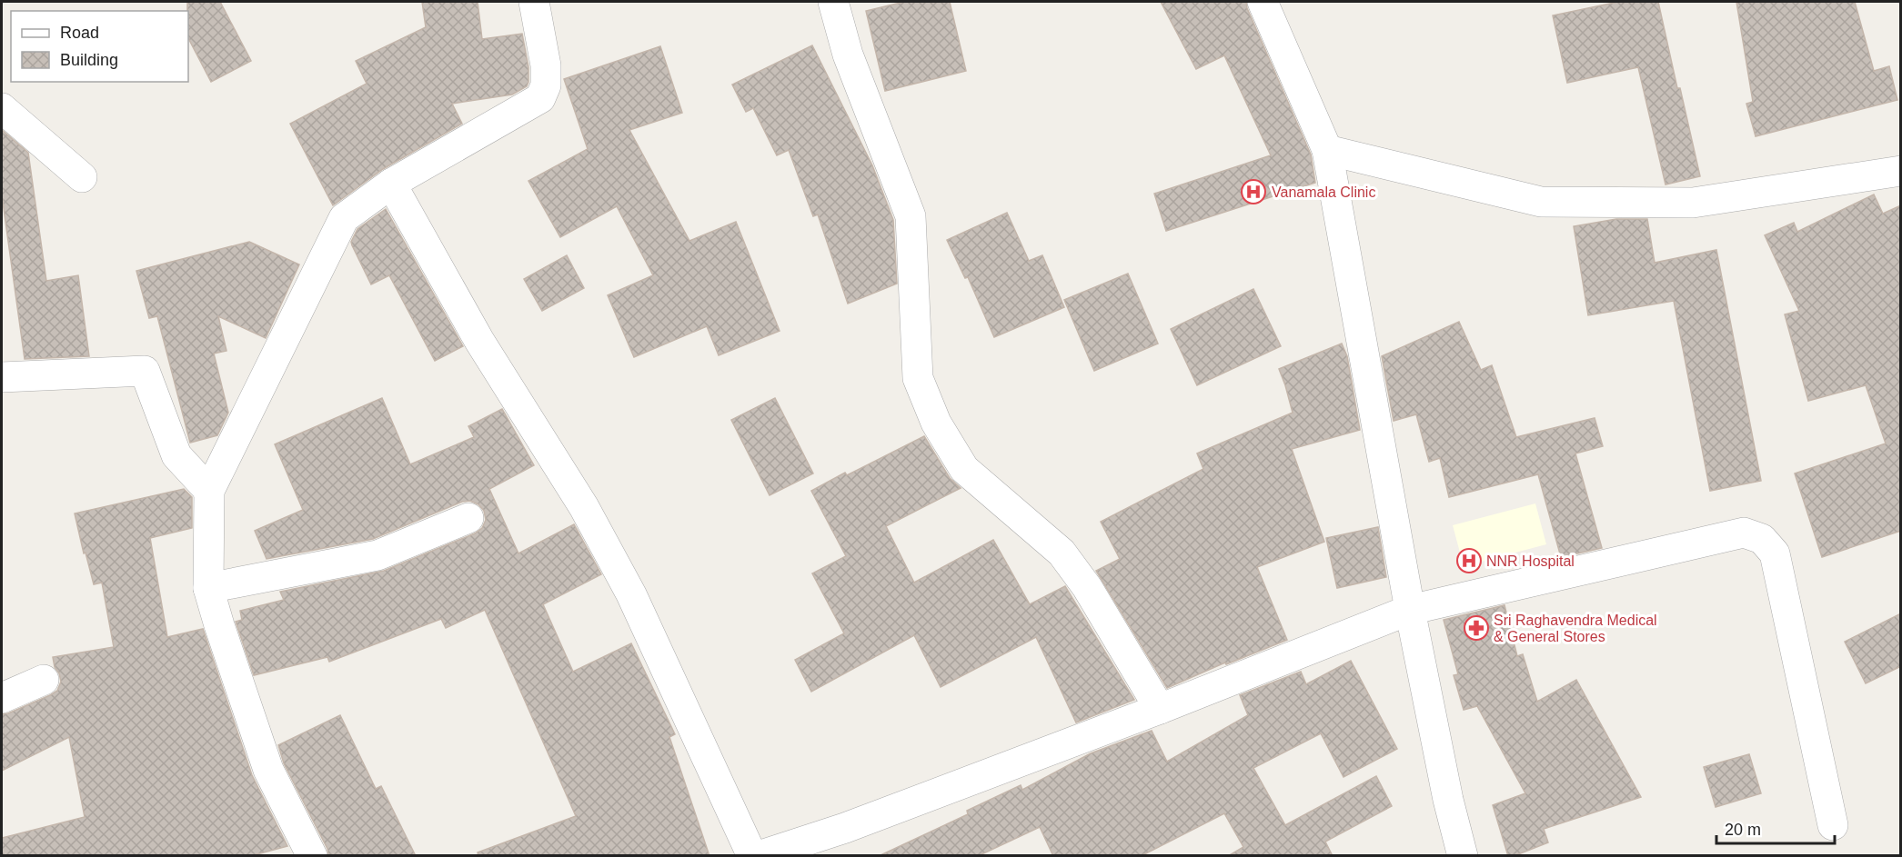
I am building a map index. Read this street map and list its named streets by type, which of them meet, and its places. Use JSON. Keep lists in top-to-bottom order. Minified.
{"places":{"hospital":["Vanamala Clinic","NNR Hospital"],"pharmacy":["Sri Raghavendra Medical & General Stores"]},"legend":["Road","Building"],"scale_bar":"20 m"}
